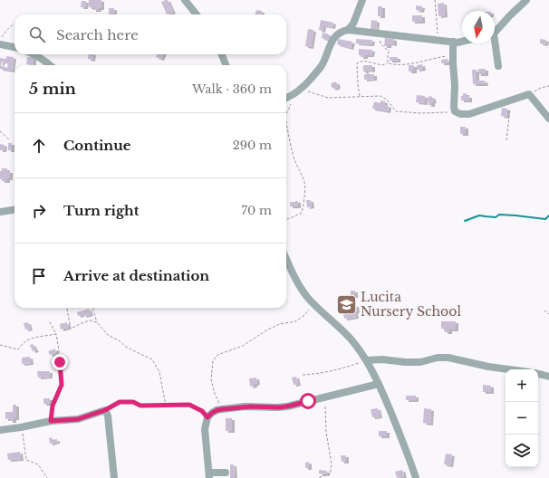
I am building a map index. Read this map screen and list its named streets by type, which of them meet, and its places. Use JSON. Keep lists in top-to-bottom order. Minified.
{"places":{"school or university":["Lucita Nursery School"]},"north":"bottom","page":{"search":"Search here","heading":["5 min","Walk · 360 m"],"list":[["Continue","290 m"],["Turn right","70 m"],"Arrive at destination"],"map_buttons":["+","−"]}}
